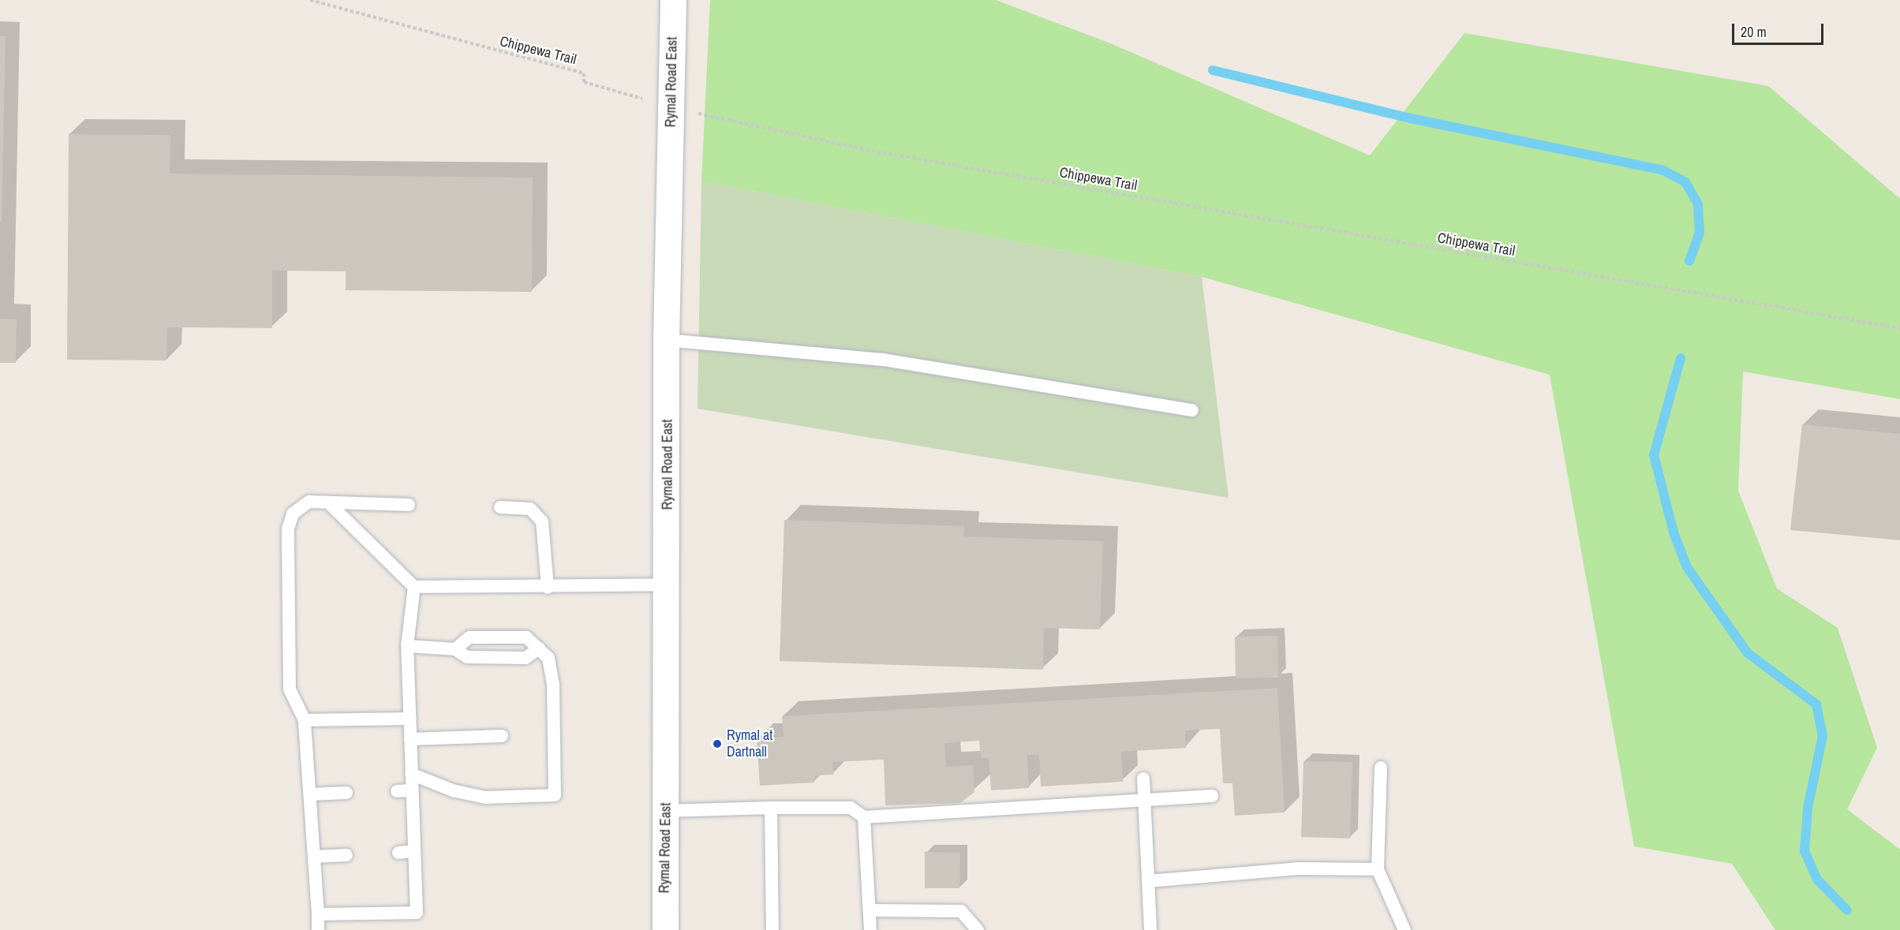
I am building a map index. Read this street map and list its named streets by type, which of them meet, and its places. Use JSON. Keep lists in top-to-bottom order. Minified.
{"streets":{"main road":["Rymal Road East"],"path":["Chippewa Trail"]},"crossings":[["Chippewa Trail","Rymal Road East"]],"places":["Rymal at Dartnall"],"scale_bar":"20 m"}
